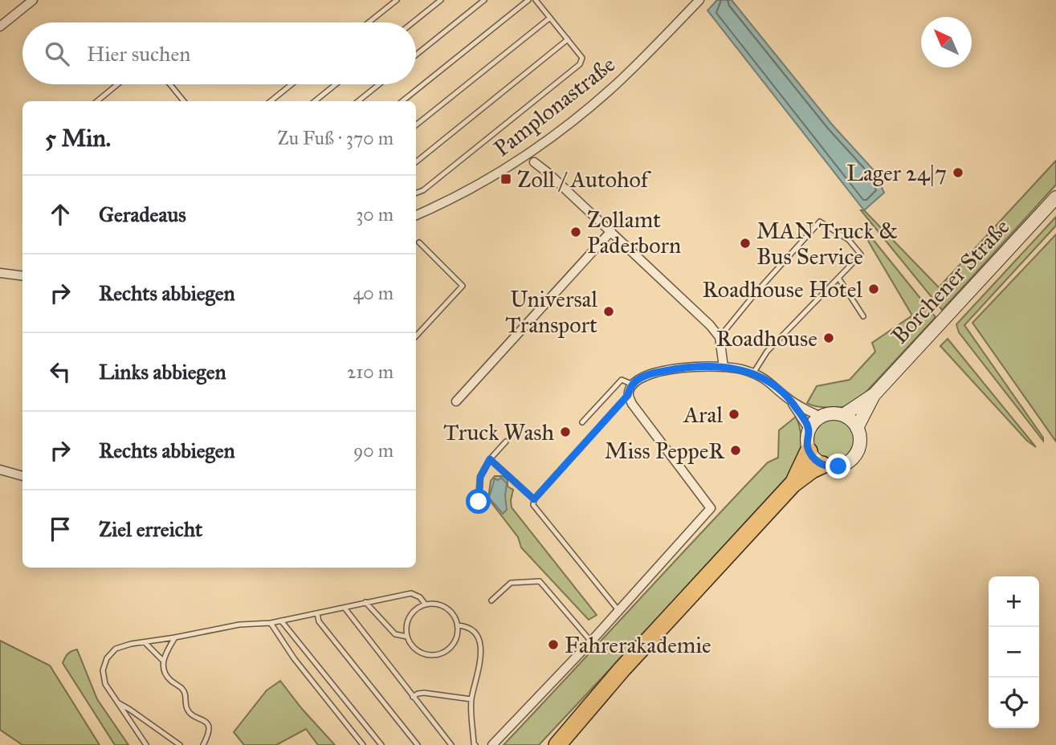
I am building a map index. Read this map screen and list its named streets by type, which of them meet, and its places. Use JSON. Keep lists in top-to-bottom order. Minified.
{"streets":{"main road":["Borchener Straße"],"street":["Pamplonastraße"]},"places":{"other":["Lager 24|7","Zollamt Paderborn","MAN Truck & Bus Service","Roadhouse Hotel","Universal Transport","Roadhouse","Aral","Truck Wash","Miss PeppeR","Fahrerakademie"],"transit":["Zoll / Autohof"]},"north":"top left","page":{"search":"Hier suchen","heading":["5 Min.","Zu Fuß · 370 m"],"list":[["Geradeaus","30 m"],["Rechts abbiegen","40 m"],["Links abbiegen","210 m"],["Rechts abbiegen","90 m"],"Ziel erreicht"],"map_buttons":["+","−"]}}
